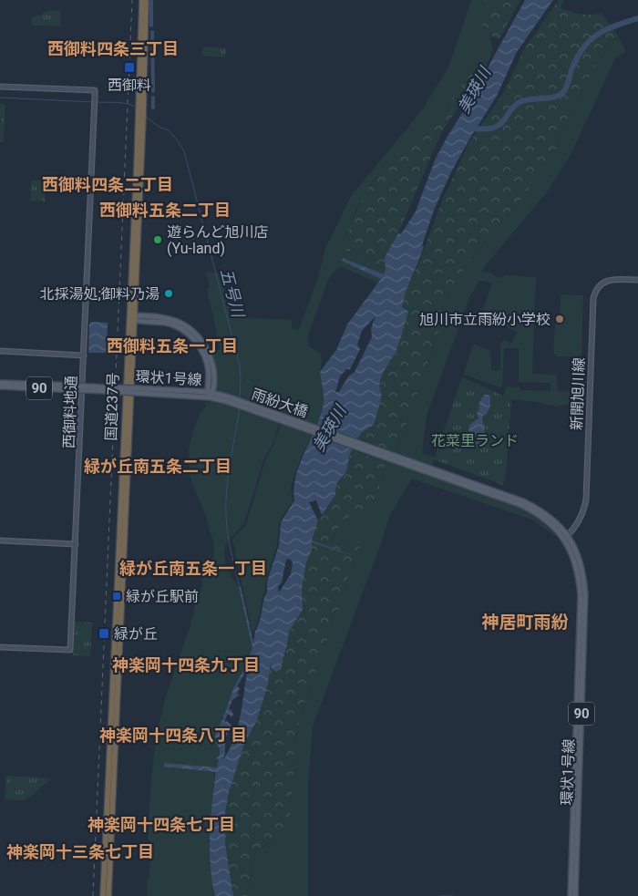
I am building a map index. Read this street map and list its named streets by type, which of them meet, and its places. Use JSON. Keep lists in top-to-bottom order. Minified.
{"streets":{"highway":["国道237号"],"main road":["環状1号線","90","雨紛大橋"],"street":["新開旭川線","西御料地通"]},"crossings":[["環状1号線","新開旭川線"],["環状1号線","雨紛大橋"]],"districts":["西御料四条三丁目","西御料四条二丁目","西御料五条二丁目","西御料五条一丁目","緑が丘南五条二丁目","緑が丘南五条一丁目","神居町雨紛","神楽岡十四条九丁目","神楽岡十四条八丁目","神楽岡十四条七丁目","神楽岡十三条七丁目"],"water":["美瑛川","五号川"],"parks":["花菜里ランド"],"places":{"transit":["西御料","緑が丘駅前","緑が丘"],"other":["遊らんど旭川店 (Yu-land)","北採湯処;御料乃湯","旭川市立雨紛小学校"]}}
